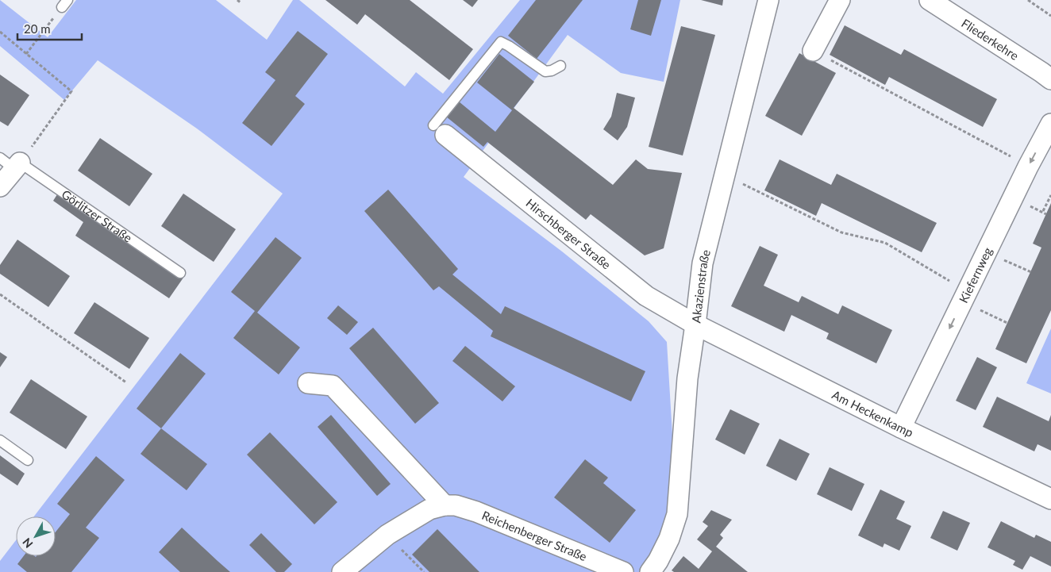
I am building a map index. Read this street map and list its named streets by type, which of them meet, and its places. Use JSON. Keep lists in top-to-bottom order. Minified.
{"streets":{"street":["Fliederkehre","Hirschberger Straße","Kiefernweg","Akazienstraße","Am Heckenkamp","Reichenberger Straße"],"lane":["Görlitzer Straße"]},"crossings":[["Hirschberger Straße","Akazienstraße"],["Hirschberger Straße","Am Heckenkamp"],["Kiefernweg","Am Heckenkamp"],["Akazienstraße","Am Heckenkamp"]],"one_way":["Kiefernweg"],"scale_bar":"20 m","north":"bottom left"}
